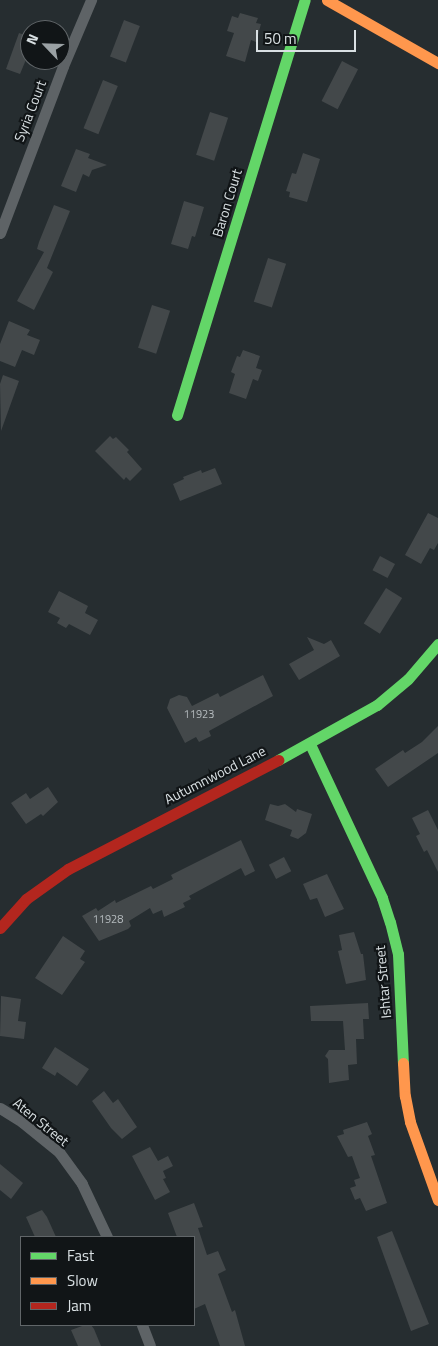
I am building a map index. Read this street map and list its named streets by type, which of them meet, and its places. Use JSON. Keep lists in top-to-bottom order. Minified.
{"streets":{"street":["Syria Court","Baron Court","Autumnwood Lane","Ishtar Street","Aten Street"]},"crossings":[["Autumnwood Lane","Ishtar Street"]],"house_numbers":["11923","11928"],"legend":["Fast","Slow","Jam"],"scale_bar":"50 m","north":"top left"}
